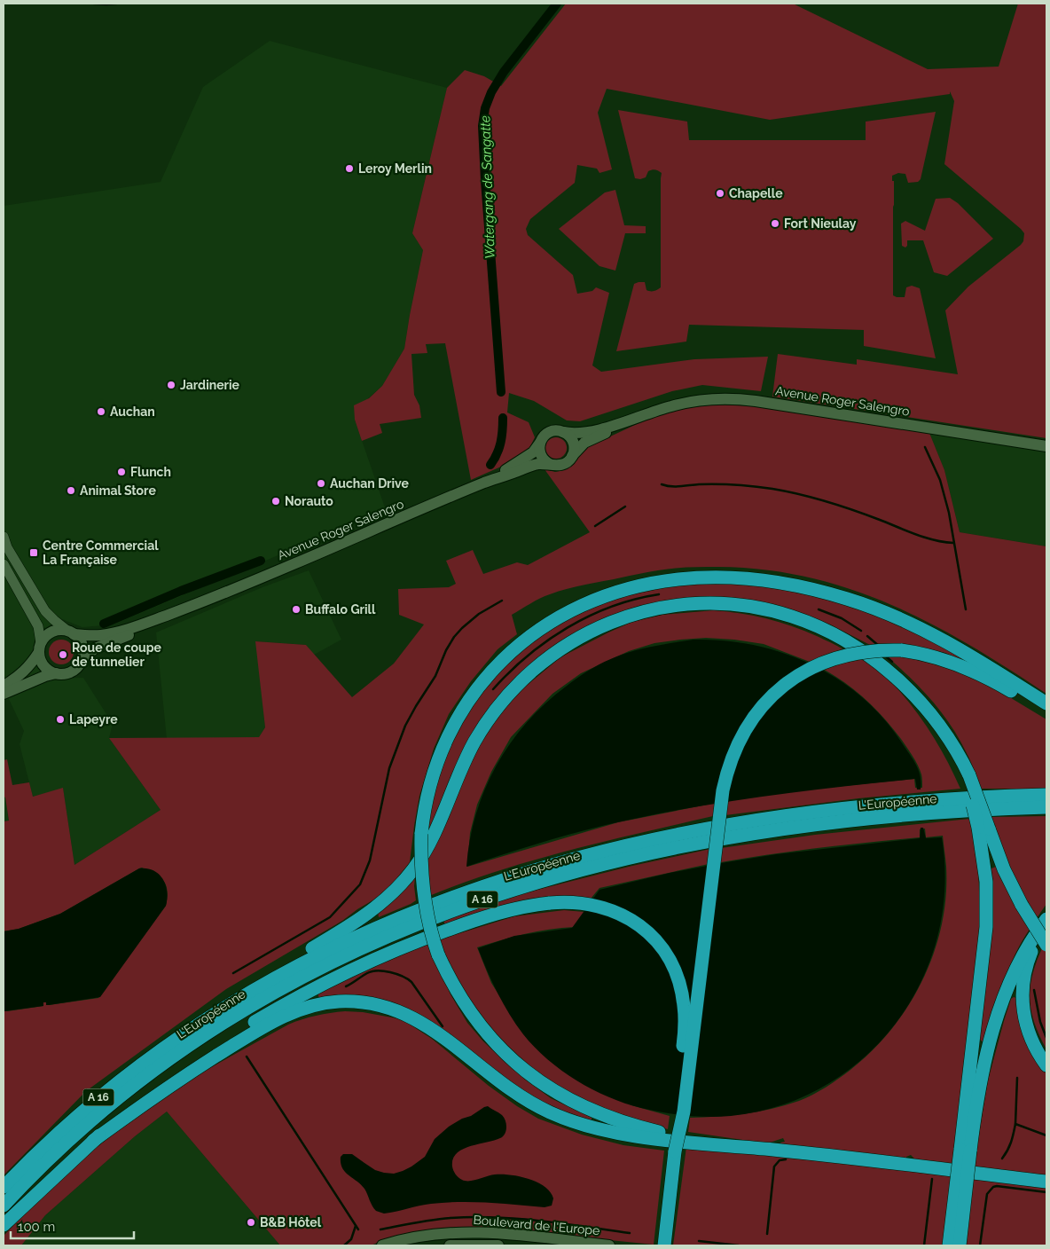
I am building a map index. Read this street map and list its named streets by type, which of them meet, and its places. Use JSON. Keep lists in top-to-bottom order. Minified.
{"streets":{"highway":["L'Européenne","A 16"],"main road":["Avenue Roger Salengro","Boulevard de l'Europe"]},"water":["Watergang de Sangatte"],"places":{"other":["Leroy Merlin","Chapelle","Fort Nieulay","Jardinerie","Auchan","Flunch","Auchan Drive","Animal Store","Norauto","Buffalo Grill","Roue de coupe de tunnelier","Lapeyre","B&B Hôtel"],"transit":["Centre Commercial La Française"]},"scale_bar":"100 m"}
